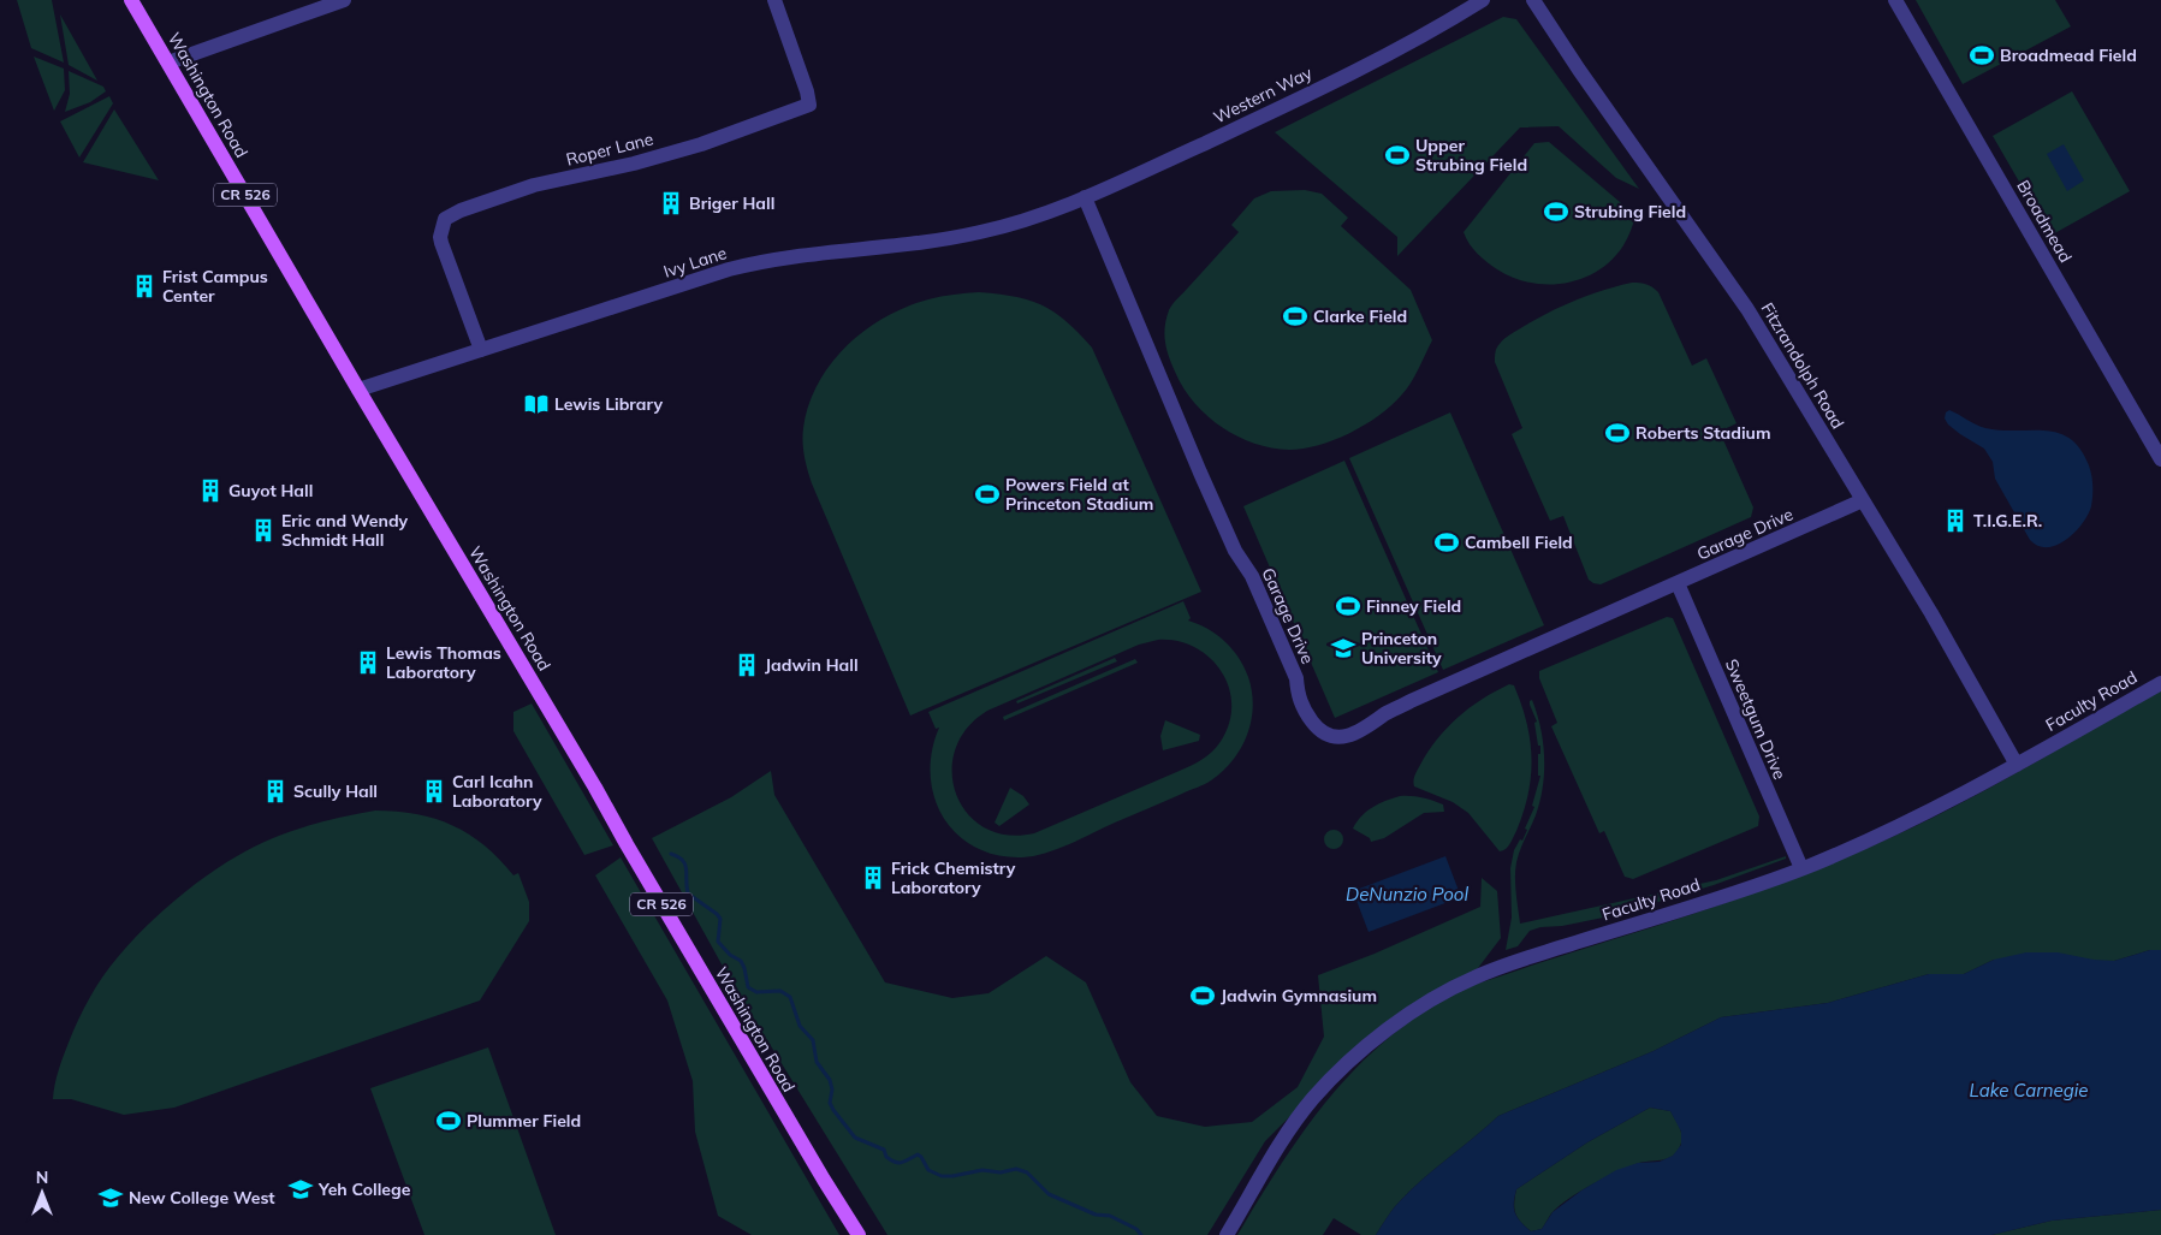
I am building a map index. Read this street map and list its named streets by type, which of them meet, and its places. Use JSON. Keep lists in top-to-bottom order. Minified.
{"streets":{"main road":["Washington Road","CR 526"],"street":["Western Way","Roper Lane","Broadmead","Ivy Lane","Fitzrandolph Road","Garage Drive","Faculty Road","Sweetgum Drive"]},"crossings":[["Washington Road","Ivy Lane"],["Western Way","Ivy Lane"],["Western Way","Garage Drive"],["Roper Lane","Ivy Lane"],["Fitzrandolph Road","Garage Drive"],["Fitzrandolph Road","Faculty Road"],["Garage Drive","Sweetgum Drive"],["Faculty Road","Sweetgum Drive"]],"water":["DeNunzio Pool","Lake Carnegie"],"places":{"sports":["Broadmead Field","Upper Strubing Field","Strubing Field","Clarke Field","Roberts Stadium","Powers Field at Princeton Stadium","Cambell Field","Finney Field","Jadwin Gymnasium","Plummer Field"],"building":["Briger Hall","Frist Campus Center","Guyot Hall","T.I.G.E.R.","Eric and Wendy Schmidt Hall","Lewis Thomas Laboratory","Jadwin Hall","Scully Hall","Carl Icahn Laboratory","Frick Chemistry Laboratory"],"library":["Lewis Library"],"school or university":["Princeton University","Yeh College","New College West"]},"north":"top"}
